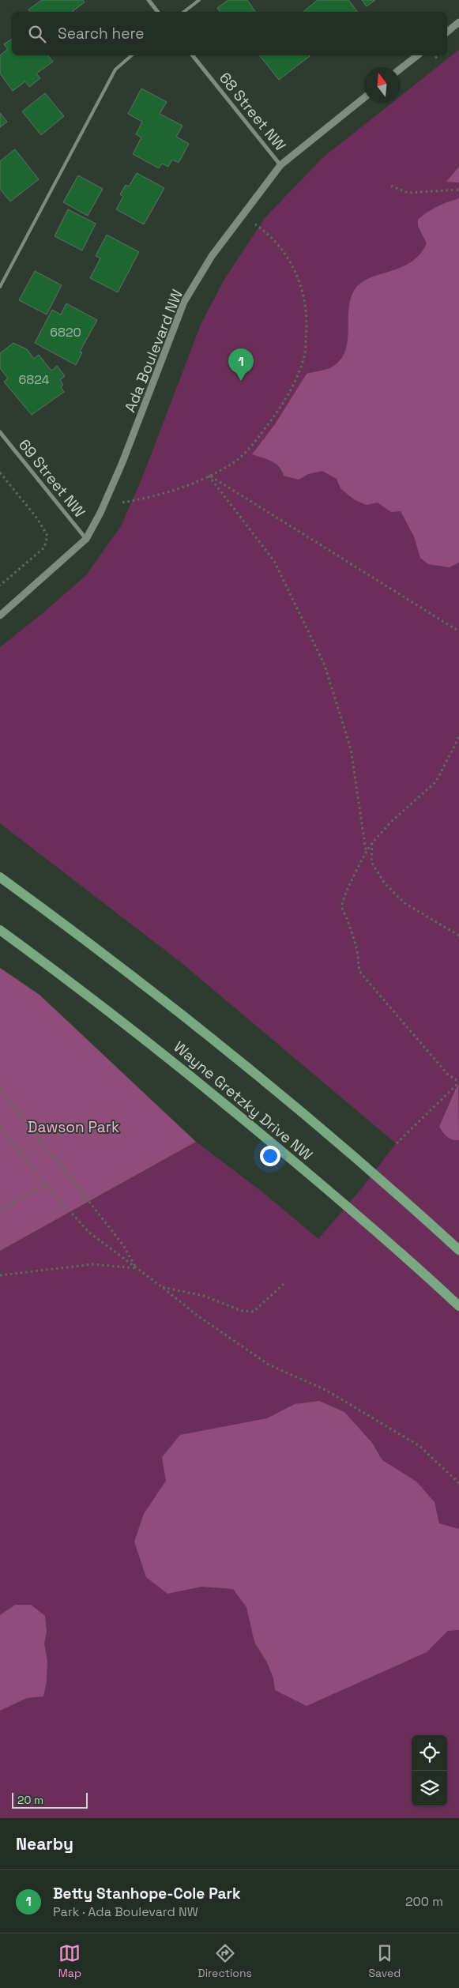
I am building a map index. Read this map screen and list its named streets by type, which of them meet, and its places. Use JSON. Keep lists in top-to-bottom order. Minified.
{"streets":{"main road":["Wayne Gretzky Drive NW"],"street":["68 Street NW","Ada Boulevard NW","69 Street NW"]},"crossings":[["68 Street NW","Ada Boulevard NW"],["Ada Boulevard NW","69 Street NW"]],"parks":["Dawson Park"],"house_numbers":["6820","6824"],"scale_bar":"20 m","north":"top","page":{"search":"Search here","pins":"1","scale":"20 m","heading":"Nearby","list":[{"mark":"1","name":"Betty Stanhope-Cole Park","note":"Park · Ada Boulevard NW","value":"200 m"}],"nav":["Map","Directions","Saved"]}}
